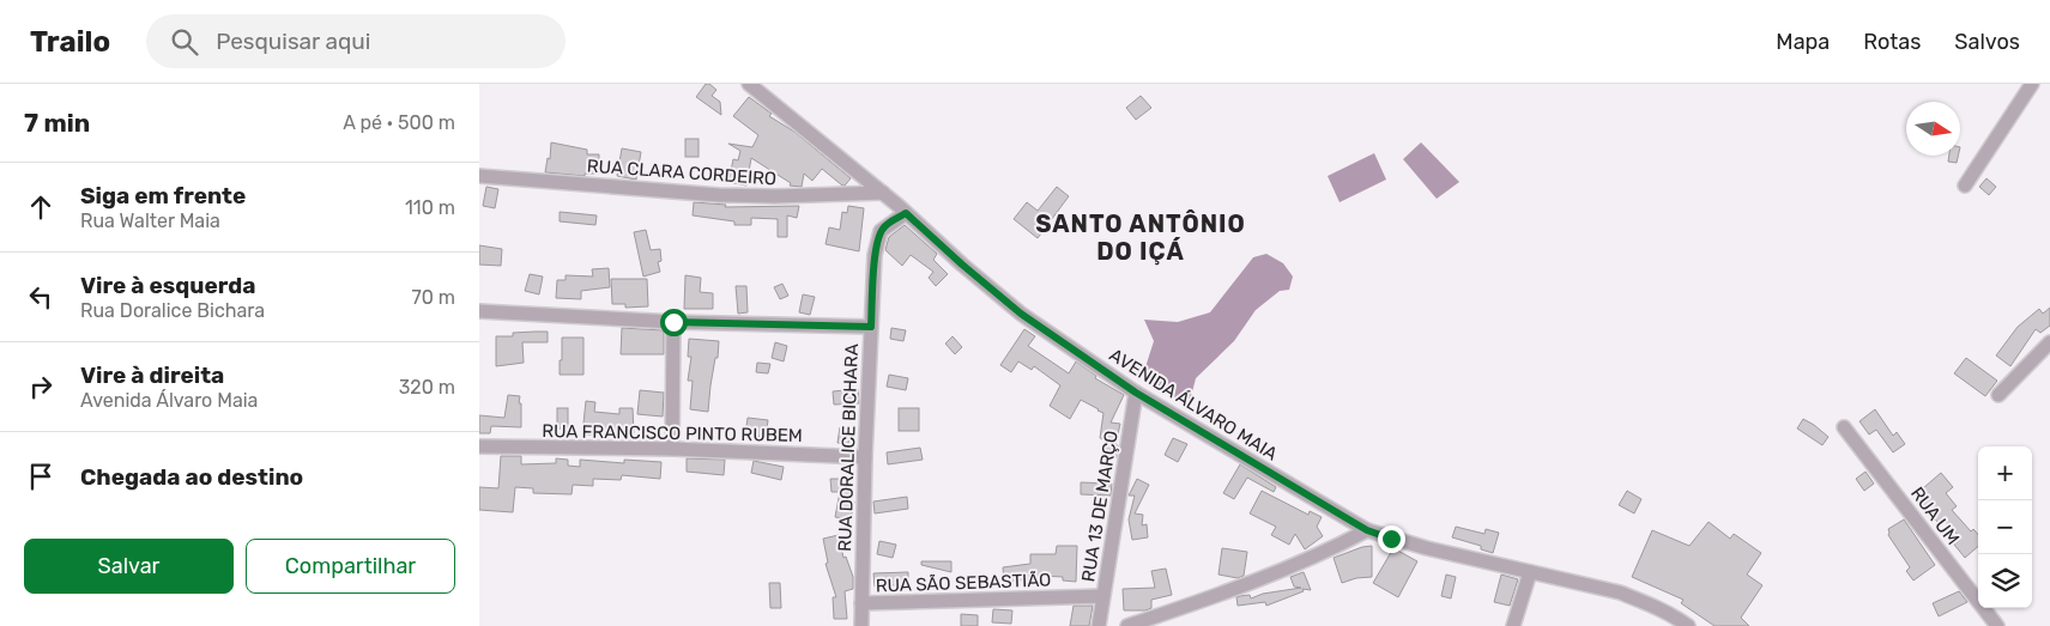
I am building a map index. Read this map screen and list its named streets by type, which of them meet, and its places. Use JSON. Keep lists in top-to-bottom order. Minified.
{"streets":{"street":["RUA CLARA CORDEIRO","AVENIDA ÁLVARO MAIA","RUA FRANCISCO PINTO RUBEM","RUA DORALICE BICHARA","RUA 13 DE MARÇO","RUA UM","RUA SÃO SEBASTIÃO"]},"crossings":[["RUA CLARA CORDEIRO","AVENIDA ÁLVARO MAIA"],["AVENIDA ÁLVARO MAIA","RUA DORALICE BICHARA"],["AVENIDA ÁLVARO MAIA","RUA 13 DE MARÇO"],["RUA FRANCISCO PINTO RUBEM","RUA DORALICE BICHARA"],["RUA DORALICE BICHARA","RUA SÃO SEBASTIÃO"],["RUA 13 DE MARÇO","RUA SÃO SEBASTIÃO"]],"districts":["SANTO ANTÔNIO DO IÇÁ"],"north":"right","page":{"header":"Trailo","search":"Pesquisar aqui","nav":["Mapa","Rotas","Salvos"],"heading":["7 min","A pé · 500 m"],"list":[["Siga em frente","Rua Walter Maia","110 m"],["Vire à esquerda","Rua Doralice Bichara","70 m"],["Vire à direita","Avenida Álvaro Maia","320 m"],"Chegada ao destino"],"map_buttons":["+","−"],"buttons":["Salvar","Compartilhar"]}}
